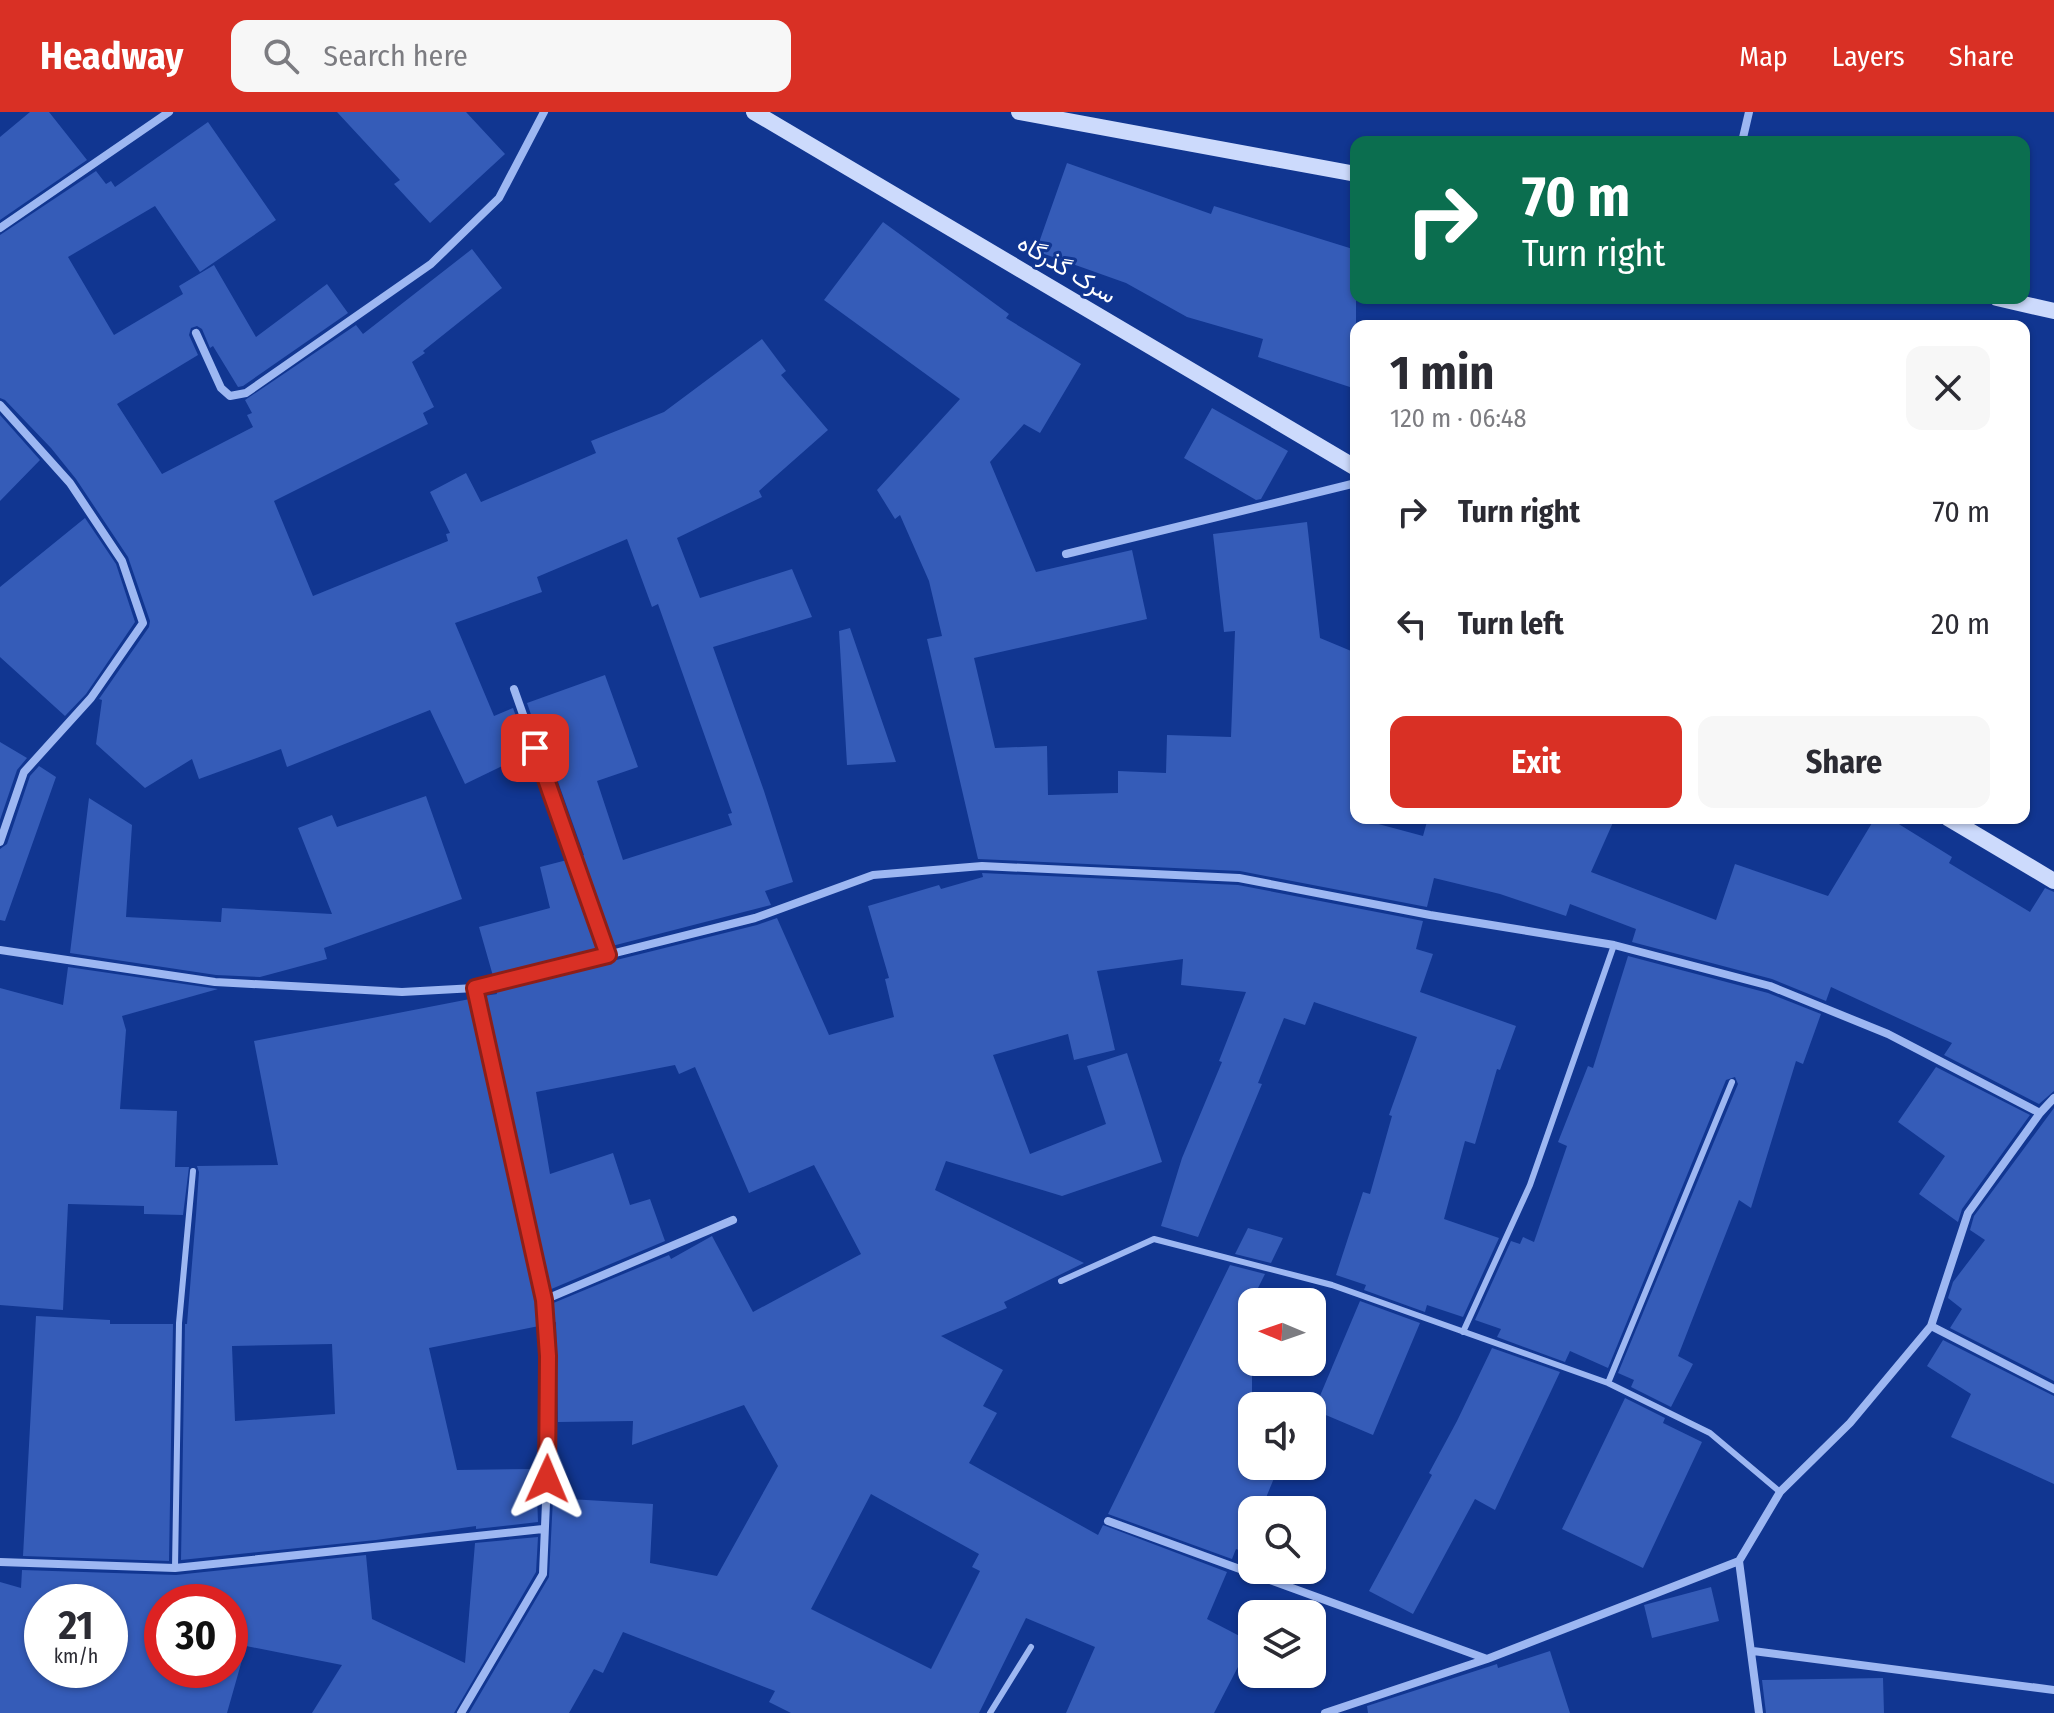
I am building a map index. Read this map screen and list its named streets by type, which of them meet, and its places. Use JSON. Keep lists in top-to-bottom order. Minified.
{"streets":{"street":["سرک گذرگاه"]},"north":"left","page":{"header":"Headway","search":"Search here","nav":["Map","Layers","Share"],"turn":["70 m","Turn right"],"heading":["1 min","120 m · 06:48"],"list":[{"name":"Turn right","value":"70 m"},{"name":"Turn left","value":"20 m"}],"buttons":["Exit","Share"],"speed":"21 km/h","limit":"30"}}
